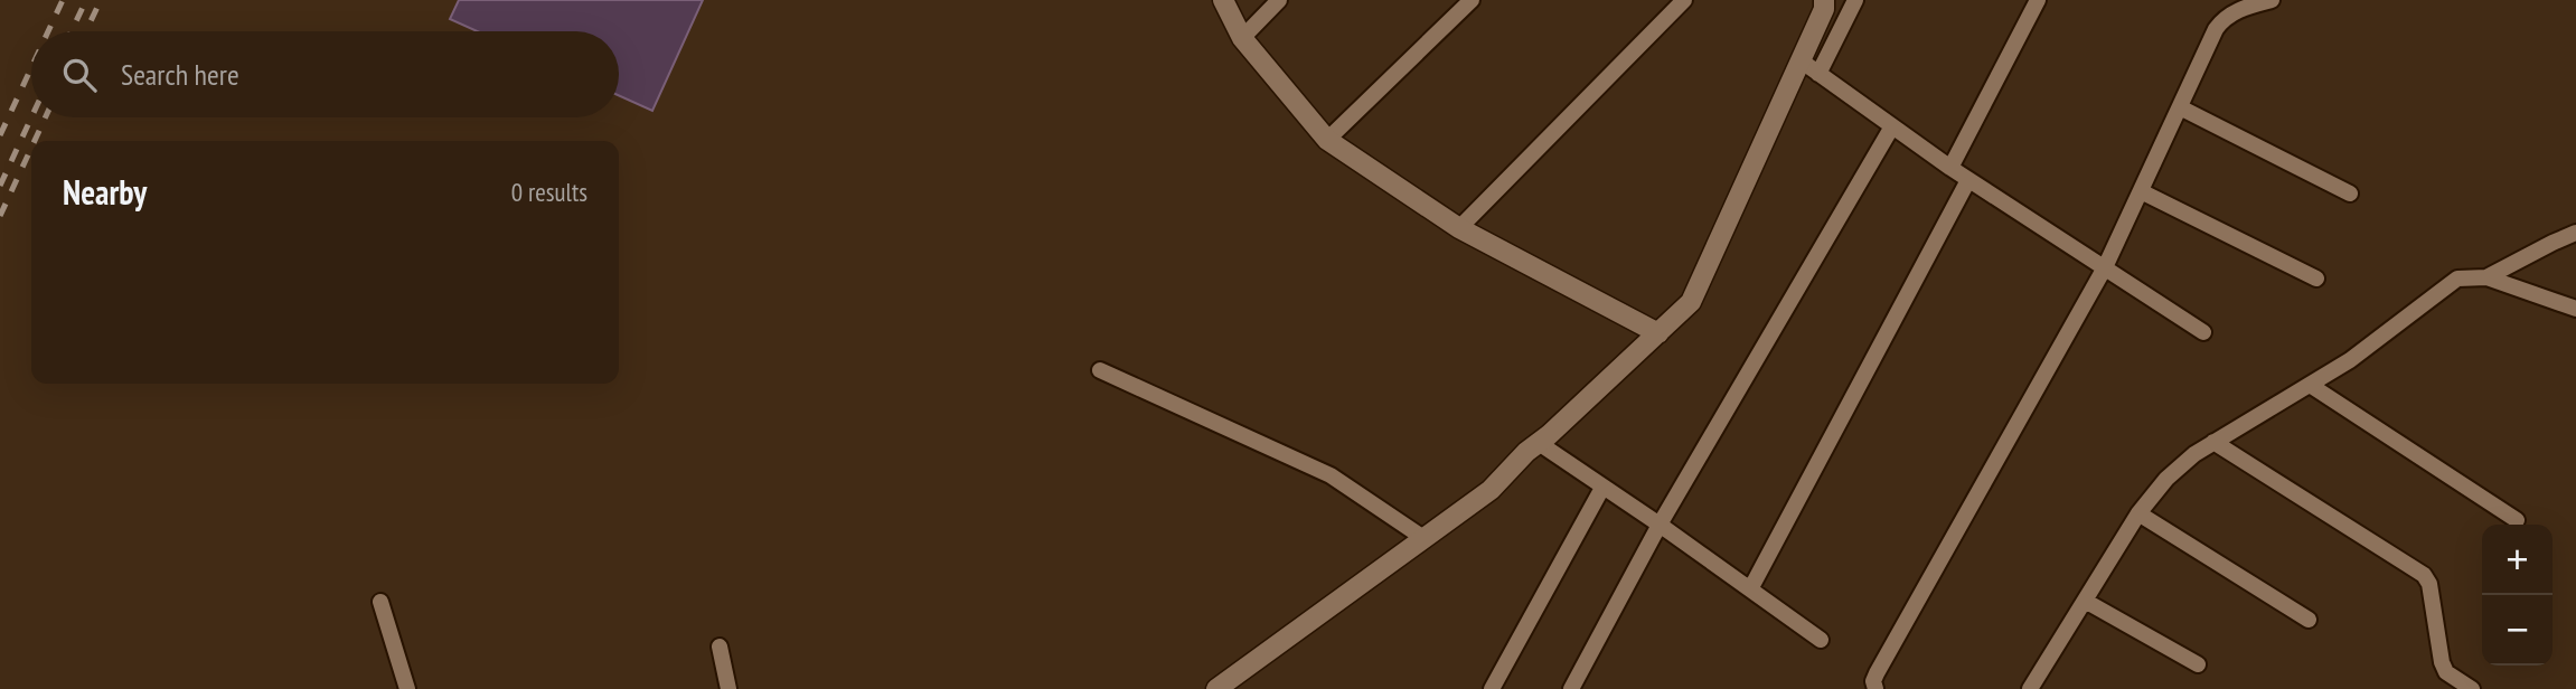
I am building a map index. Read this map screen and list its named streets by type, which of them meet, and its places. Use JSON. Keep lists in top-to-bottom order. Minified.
{"page":{"search":"Search here","heading":["Nearby","0 results"],"map_buttons":["+","−"]}}
